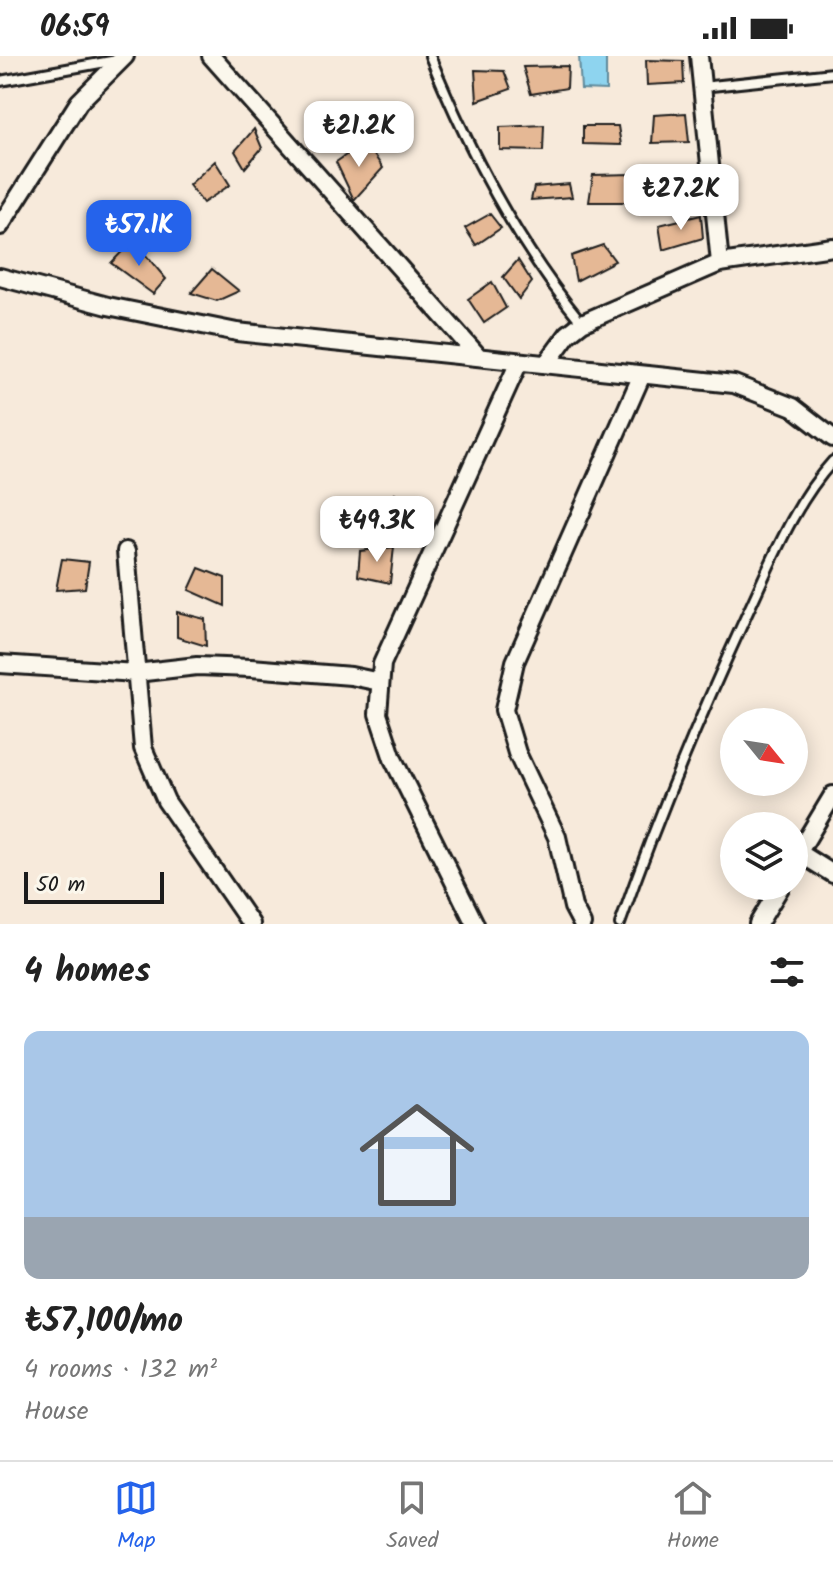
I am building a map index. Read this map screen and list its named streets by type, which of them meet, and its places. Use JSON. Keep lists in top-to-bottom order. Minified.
{"scale_bar":"50 m","north":"bottom right","page":{"status":"06:59","price":["₺21.2K","₺27.2K","₺57.1K","₺49.3K"],"scale":"50 m","heading":"4 homes","list":[{"name":"₺57,100/mo","note":"4 rooms · 132 m² · House"}],"tabs":["Map","Saved","Home"]}}
